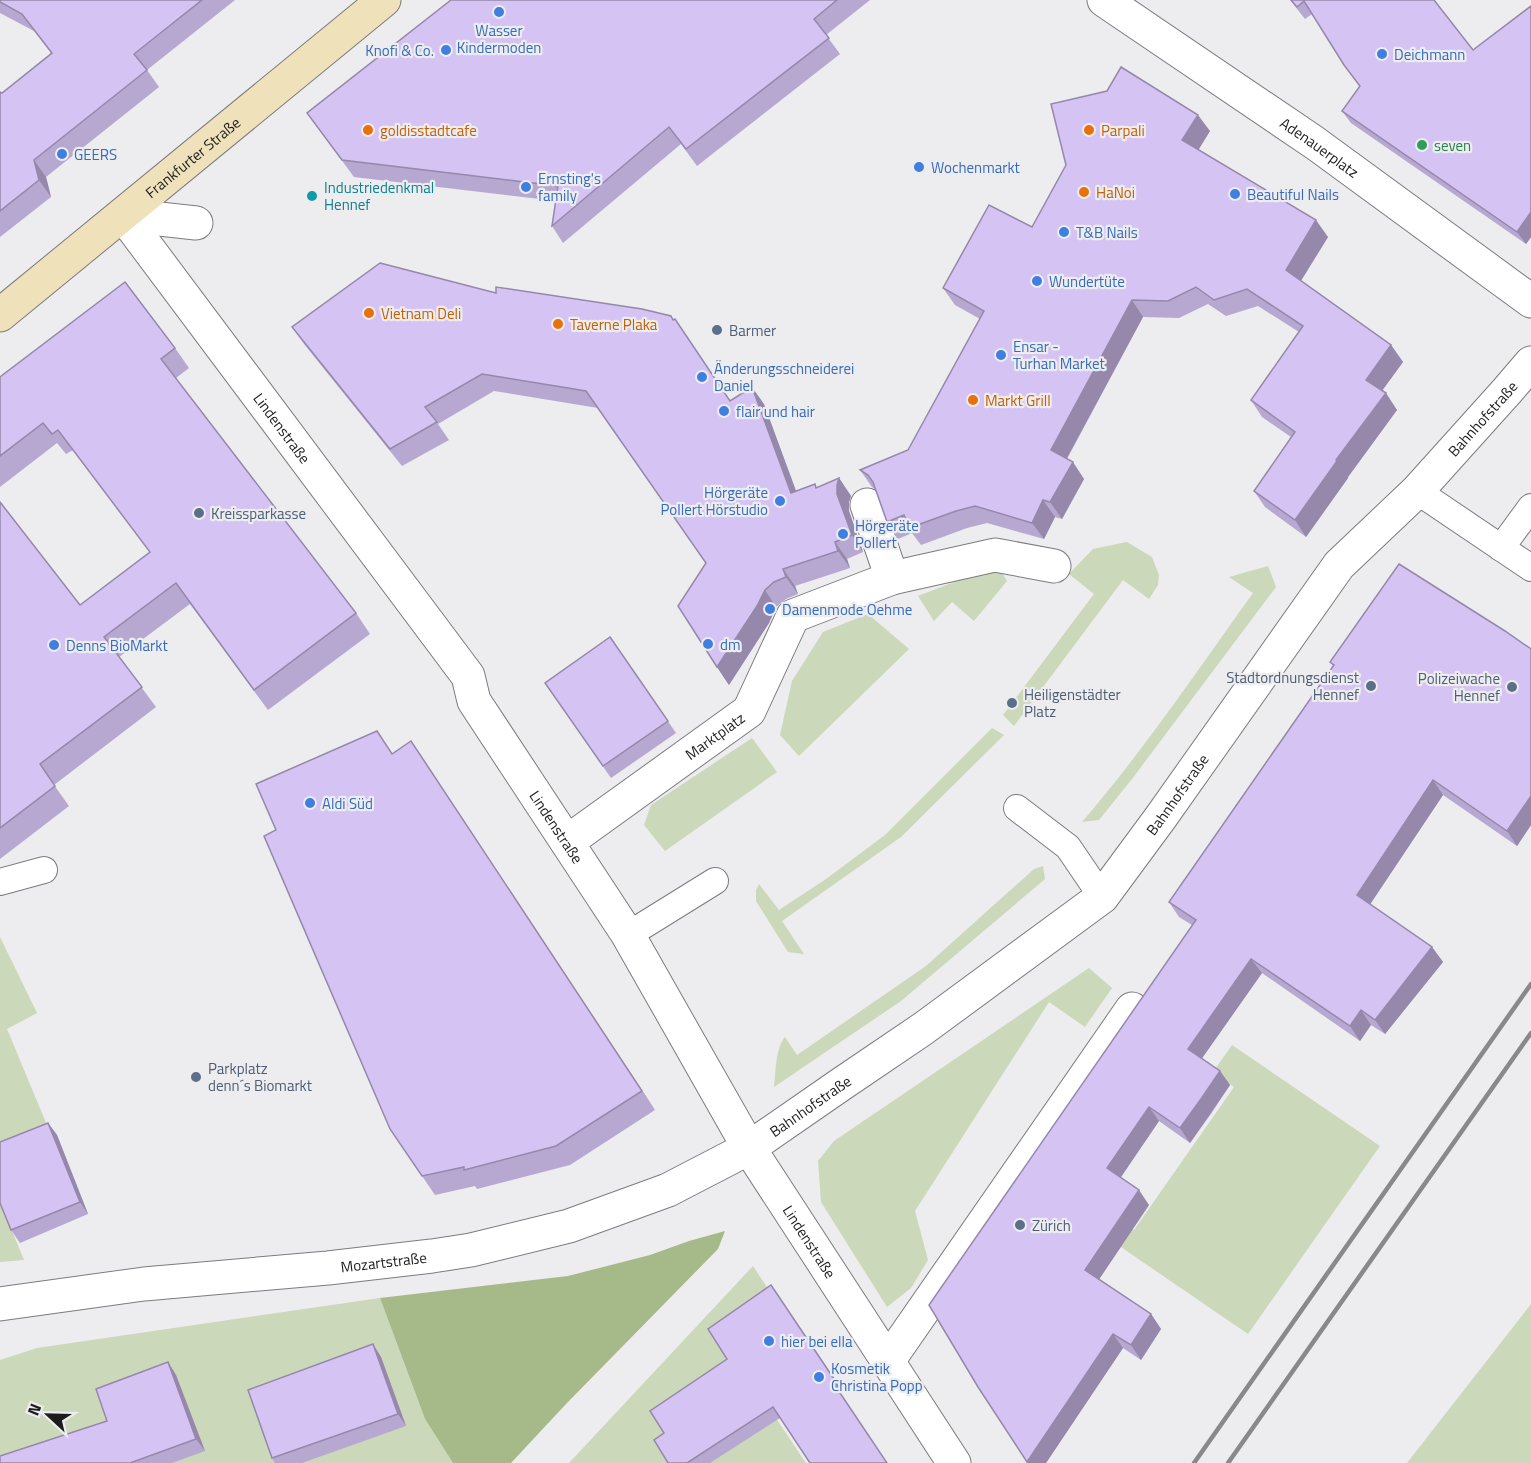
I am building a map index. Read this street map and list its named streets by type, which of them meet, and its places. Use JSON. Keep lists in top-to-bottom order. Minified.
{"streets":{"main road":["Frankfurter Straße"],"street":["Adenauerplatz","Bahnhofstraße","Lindenstraße","Marktplatz","Mozartstraße"]},"crossings":[["Frankfurter Straße","Lindenstraße"],["Bahnhofstraße","Lindenstraße"],["Bahnhofstraße","Mozartstraße"],["Lindenstraße","Marktplatz"],["Lindenstraße","Mozartstraße"]],"places":["Wasser Kindermoden","Knofi & Co.","Deichmann","goldisstadtcafe","Parpali","seven","GEERS","Wochenmarkt","Ernsting's family","HaNoi","Beautiful Nails","Industriedenkmal Hennef","T&B Nails","Wundertüte","Vietnam Deli","Taverne Plaka","Barmer","Ensar - Turhan Market","Änderungsschneiderei Daniel","Markt Grill","flair und hair","Hörgeräte Pollert Hörstudio","Kreissparkasse","Hörgeräte Pollert","Damenmode Oehme","dm","Denns BioMarkt","Stadtordnungsdienst Hennef","Polizeiwache Hennef","Heiligenstädter Platz","Aldi Süd","Parkplatz denn´s Biomarkt","Zürich","hier bei ella","Kosmetik Christina Popp"],"north":"left"}
